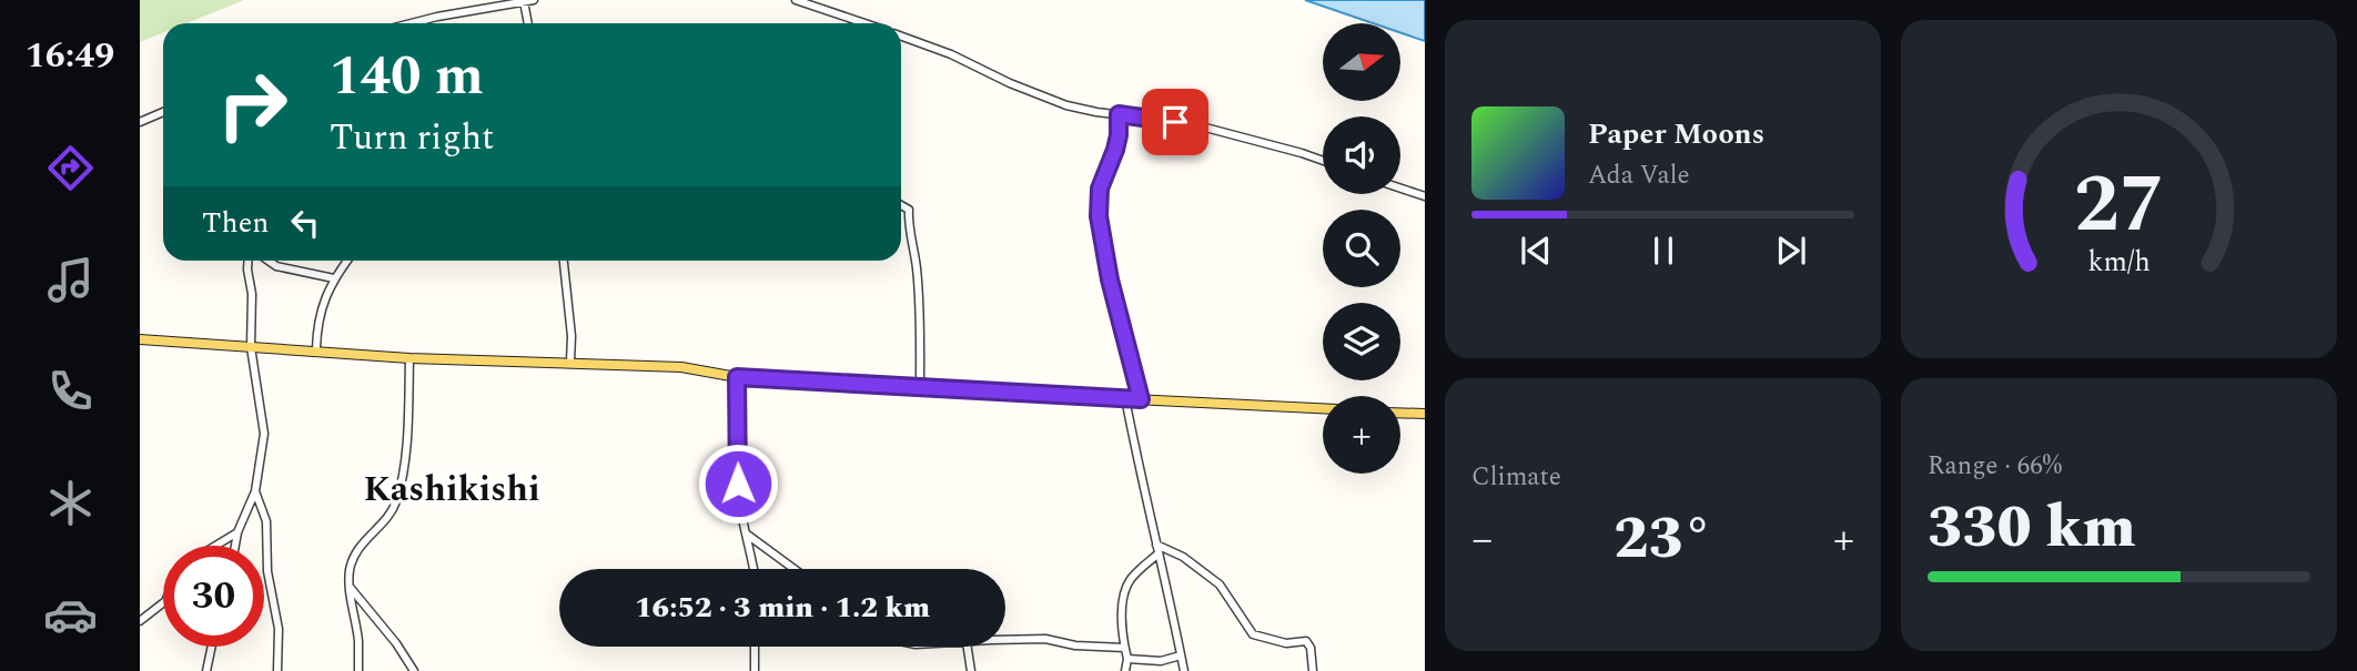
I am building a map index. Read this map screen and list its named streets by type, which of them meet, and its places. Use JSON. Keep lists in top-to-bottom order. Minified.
{"districts":["Kashikishi"],"north":"right","page":{"tabs":"16:49","map_buttons":"+","turn":["140 m","Turn right"],"song":["Paper Moons","Ada Vale"],"then":"Then","tile":["Climate",["Range · 66%","330 km"]],"heat":["−","23°","+"],"limit":"30","trip":"16:52 · 3 min · 1.2 km","gauge":["27","km/h"]}}
